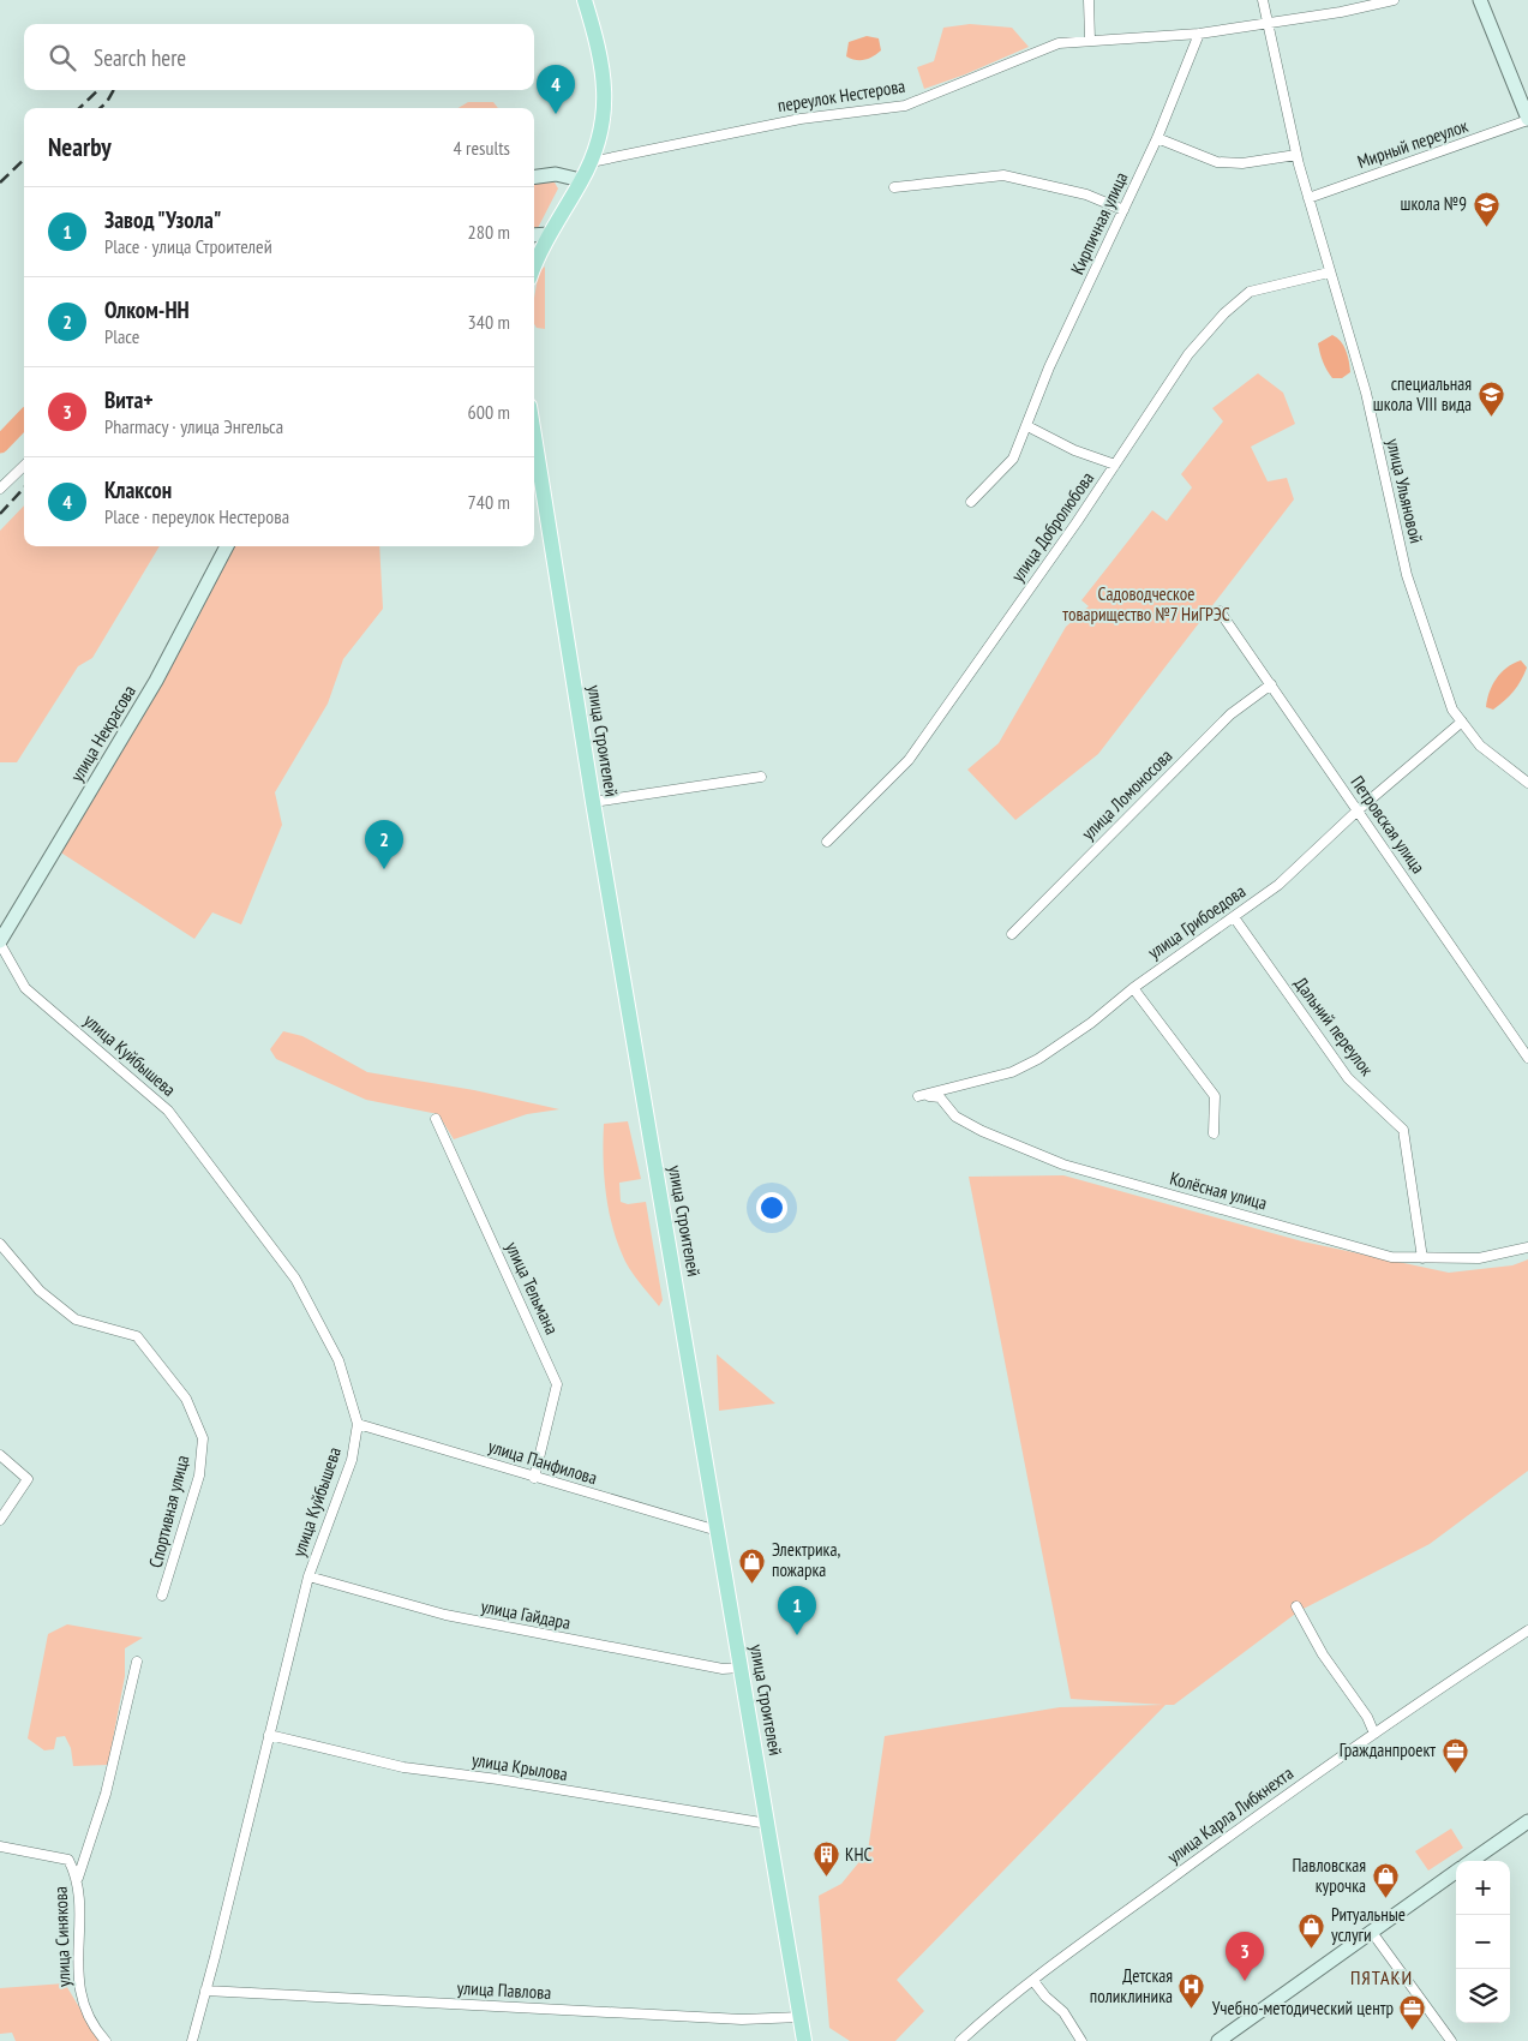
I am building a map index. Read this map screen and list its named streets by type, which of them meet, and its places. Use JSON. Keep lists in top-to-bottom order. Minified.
{"streets":{"main road":["улица Строителей"],"street":["переулок Нестерова","Мирный переулок","Кирпичная улица","улица Ульяновой","улица Добролюбова","улица Некрасова","улица Ломоносова","Петровская улица","улица Грибоедова","Дальний переулок","улица Куйбышева","Колёсная улица","улица Тельмана","улица Панфилова","Спортивная улица","улица Гайдара","улица Крылова","улица Карла Либкнехта","улица Синякова","улица Павлова"]},"crossings":[["переулок Нестерова","Кирпичная улица"],["переулок Нестерова","улица Ульяновой"],["Мирный переулок","улица Ульяновой"],["улица Ульяновой","улица Добролюбова"],["улица Ульяновой","улица Грибоедова"],["улица Некрасова","улица Куйбышева"],["улица Строителей","улица Панфилова"],["улица Строителей","улица Гайдара"],["улица Строителей","улица Крылова"],["улица Строителей","улица Павлова"],["улица Ломоносова","Петровская улица"],["Петровская улица","улица Грибоедова"],["улица Грибоедова","Дальний переулок"],["улица Грибоедова","Колёсная улица"],["Дальний переулок","Колёсная улица"],["улица Куйбышева","улица Панфилова"],["улица Куйбышева","улица Гайдара"],["улица Куйбышева","улица Крылова"],["улица Куйбышева","улица Павлова"],["улица Тельмана","улица Панфилова"]],"districts":["ПЯТАКИ"],"parks":["Садоводческое товарищество №7 НиГРЭС"],"places":{"school or university":["школа №9","специальная школа VIII вида"],"shop":["Электрика, пожарка","Павловская курочка","Ритуальные услуги"],"office":["Гражданпроект","Учебно-методический центр"],"building":["КНС"],"hospital":["Детская поликлиника"]},"page":{"search":"Search here","pins":["4","2","1","3"],"heading":["Nearby","4 results"],"list":[{"mark":"1","name":"Завод \"Узола\"","note":"Place · улица Строителей","value":"280 m"},{"mark":"2","name":"Олком-НН","note":"Place","value":"340 m"},{"mark":"3","name":"Вита+","note":"Pharmacy · улица Энгельса","value":"600 m"},{"mark":"4","name":"Клаксон","note":"Place · переулок Нестерова","value":"740 m"}],"map_buttons":["+","−"]}}
